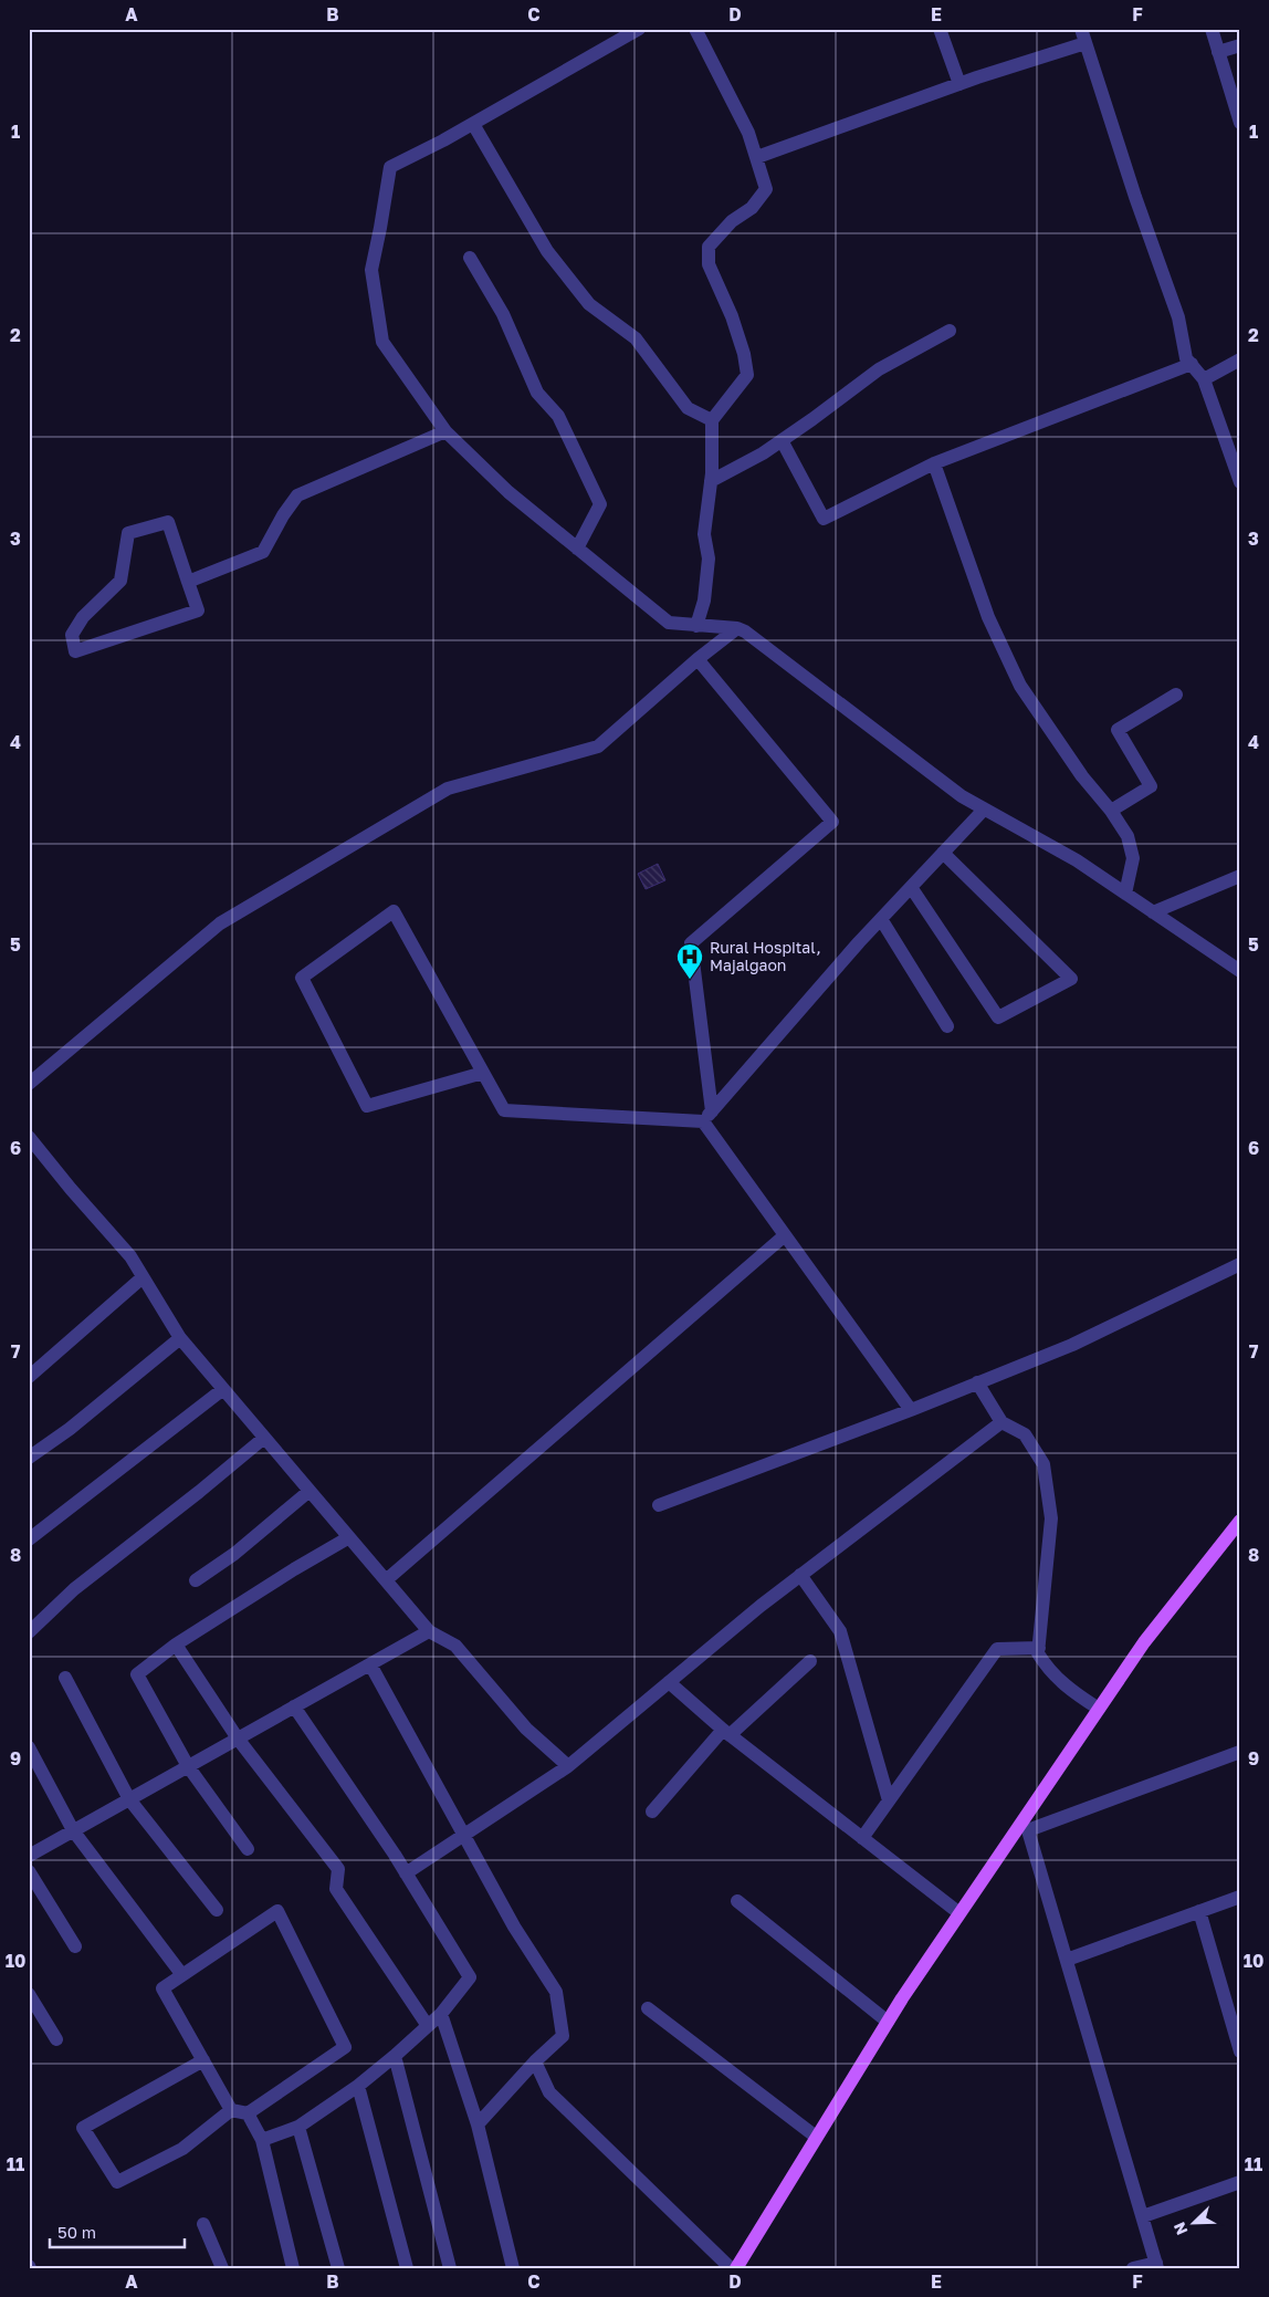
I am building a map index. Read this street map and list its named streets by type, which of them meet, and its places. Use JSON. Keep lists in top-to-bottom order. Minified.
{"places":{"hospital":["Rural Hospital, Majalgaon"]},"scale_bar":"50 m","north":"bottom left","grid":{"columns":["A","B","C","D","E","F"],"rows":["1","2","3","4","5","6","7","8","9","10","11"]}}
